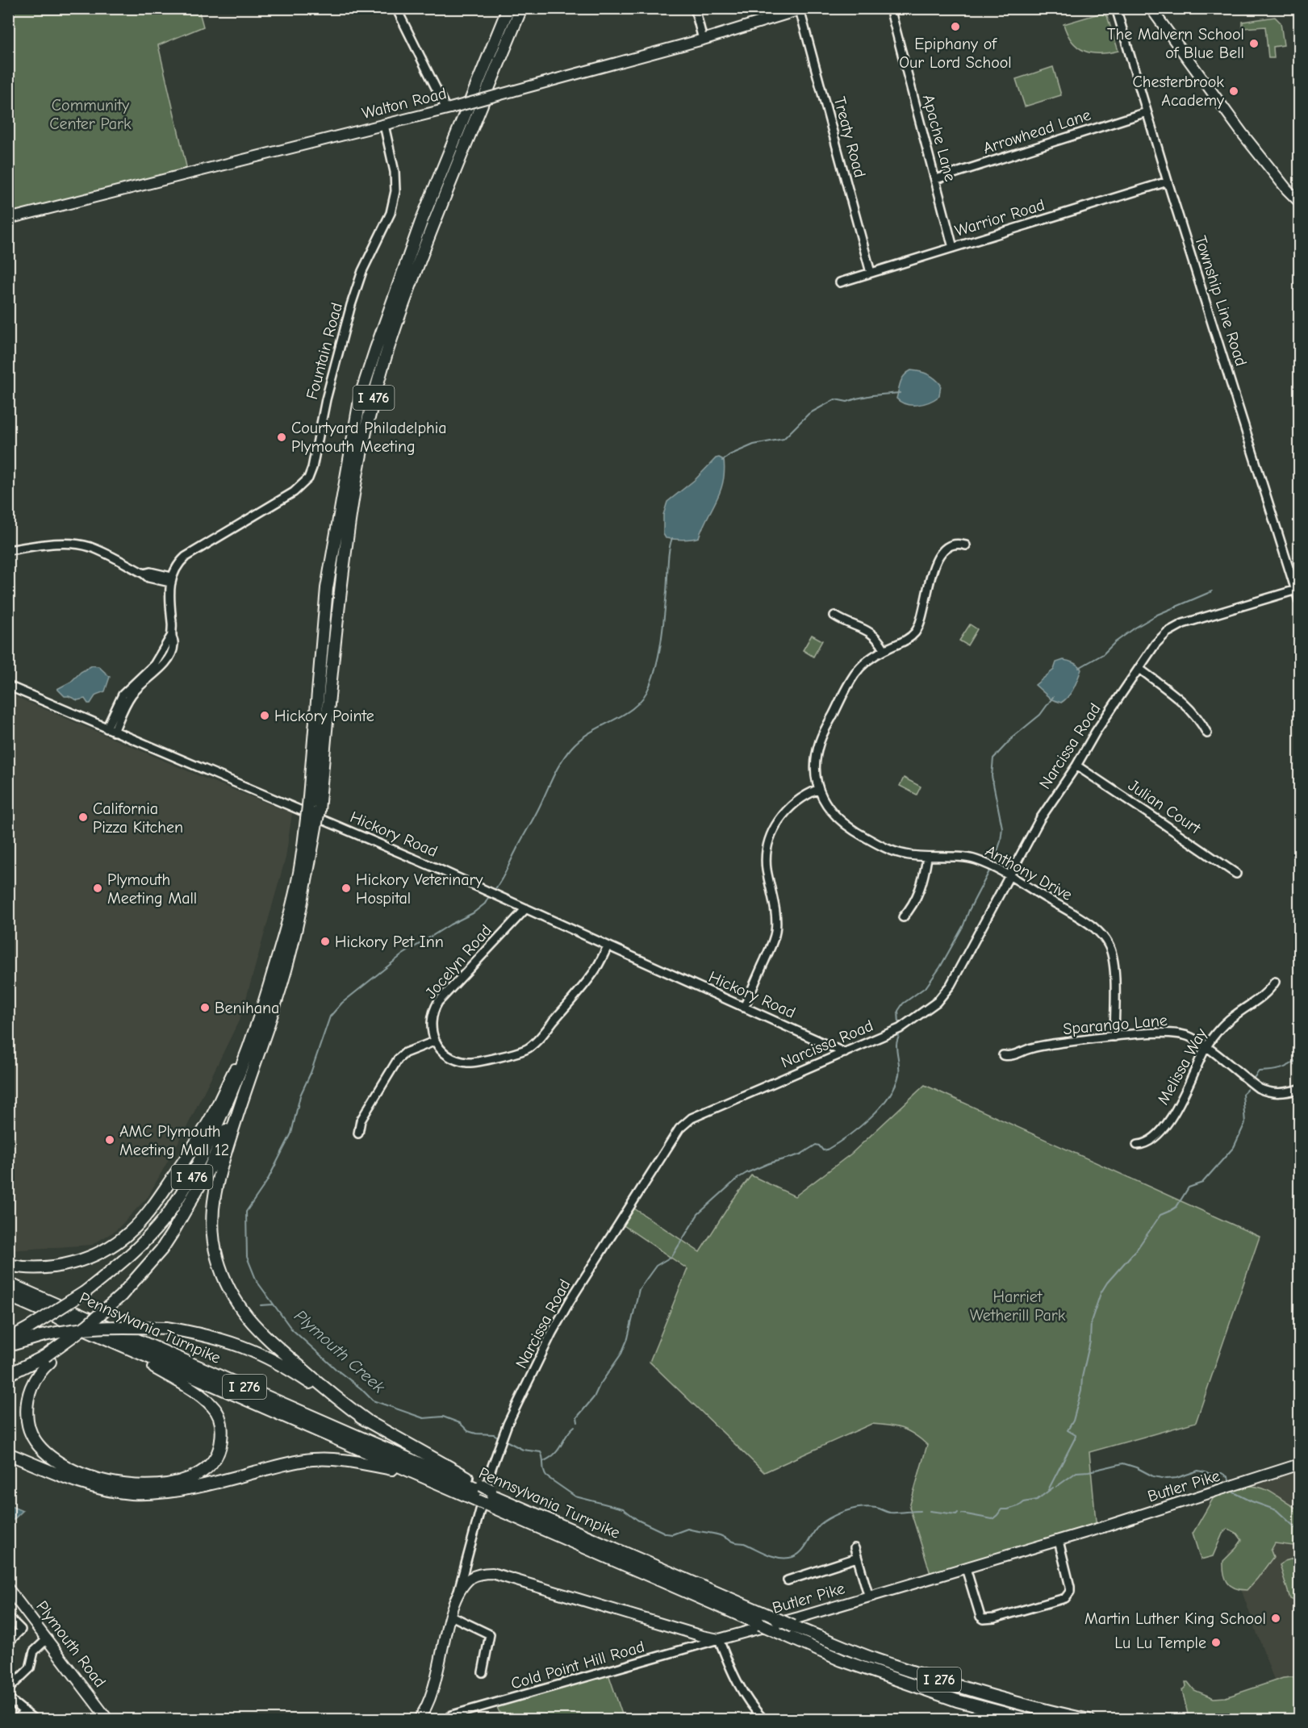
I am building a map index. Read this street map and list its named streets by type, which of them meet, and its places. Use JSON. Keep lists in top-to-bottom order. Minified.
{"streets":{"highway":["I 476","Pennsylvania Turnpike","I 276"],"main road":["Walton Road","Butler Pike","Plymouth Road"],"street":["Arrowhead Lane","Treaty Road","Apache Lane","Warrior Road","Township Line Road","Fountain Road","Narcissa Road","Julian Court","Hickory Road","Anthony Drive","Jocelyn Road","Sparango Lane","Melissa Way","Cold Point Hill Road"]},"crossings":[["Walton Road","Treaty Road"],["Walton Road","Fountain Road"],["Arrowhead Lane","Apache Lane"],["Arrowhead Lane","Township Line Road"],["Treaty Road","Warrior Road"],["Apache Lane","Warrior Road"],["Warrior Road","Township Line Road"],["Township Line Road","Narcissa Road"],["Narcissa Road","Julian Court"],["Narcissa Road","Hickory Road"],["Narcissa Road","Anthony Drive"],["Narcissa Road","Butler Pike"],["Hickory Road","Jocelyn Road"],["Anthony Drive","Sparango Lane"],["Sparango Lane","Melissa Way"],["Butler Pike","Cold Point Hill Road"]],"water":["Plymouth Creek"],"parks":["Community Center Park","Harriet Wetherill Park"],"places":["Epiphany of Our Lord School","The Malvern School of Blue Bell","Chesterbrook Academy","Courtyard Philadelphia Plymouth Meeting","Hickory Pointe","California Pizza Kitchen","Plymouth Meeting Mall","Hickory Veterinary Hospital","Hickory Pet Inn","Benihana","AMC Plymouth Meeting Mall 12","Martin Luther King School","Lu Lu Temple"]}
